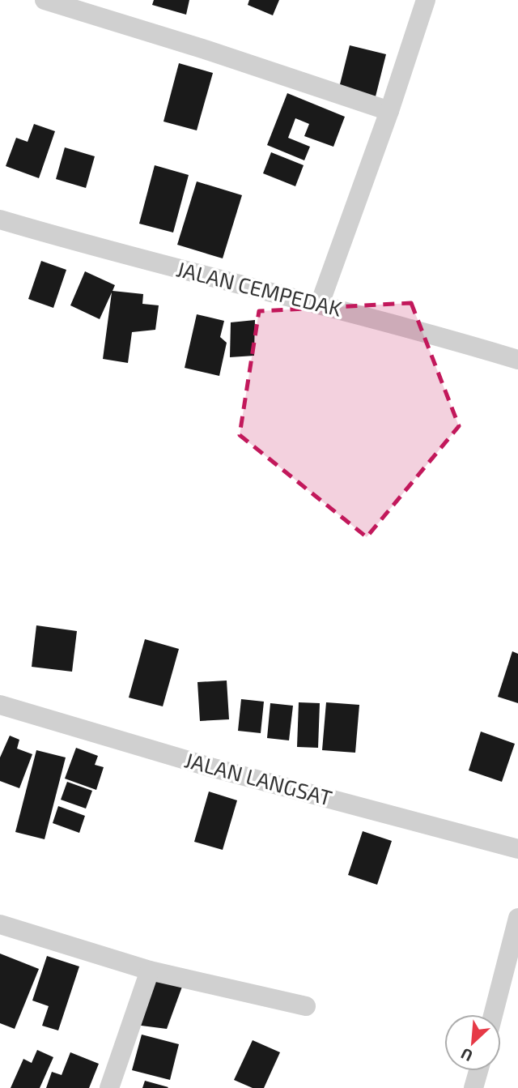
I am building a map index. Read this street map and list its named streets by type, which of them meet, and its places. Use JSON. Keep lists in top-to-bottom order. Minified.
{"streets":{"street":["JALAN CEMPEDAK","JALAN LANGSAT"]},"north":"bottom left"}
